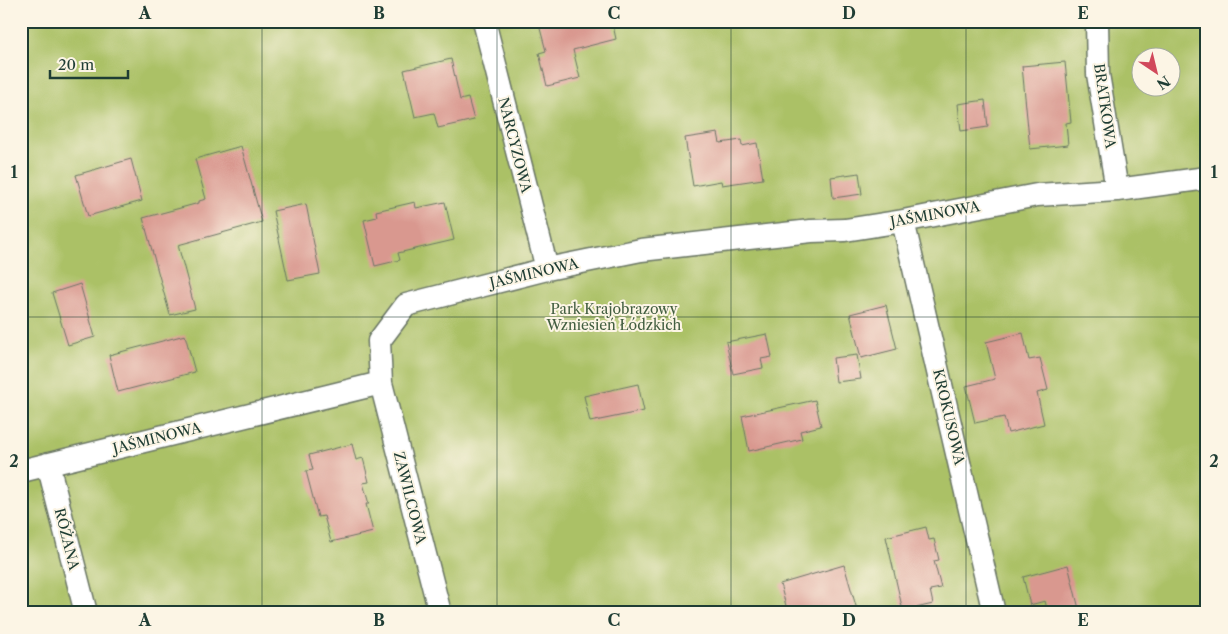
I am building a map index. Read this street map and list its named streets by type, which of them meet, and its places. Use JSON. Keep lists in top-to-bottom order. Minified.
{"streets":{"street":["BRATKOWA","NARCYZOWA","JAŚMINOWA","KROKUSOWA","ZAWILCOWA","RÓŻANA"]},"crossings":[["BRATKOWA","JAŚMINOWA"],["NARCYZOWA","JAŚMINOWA"],["JAŚMINOWA","KROKUSOWA"],["JAŚMINOWA","ZAWILCOWA"],["JAŚMINOWA","RÓŻANA"]],"parks":["Park Krajobrazowy Wzniesień Łódzkich"],"scale_bar":"20 m","north":"bottom right","grid":{"columns":["A","B","C","D","E"],"rows":["1","2"]}}
